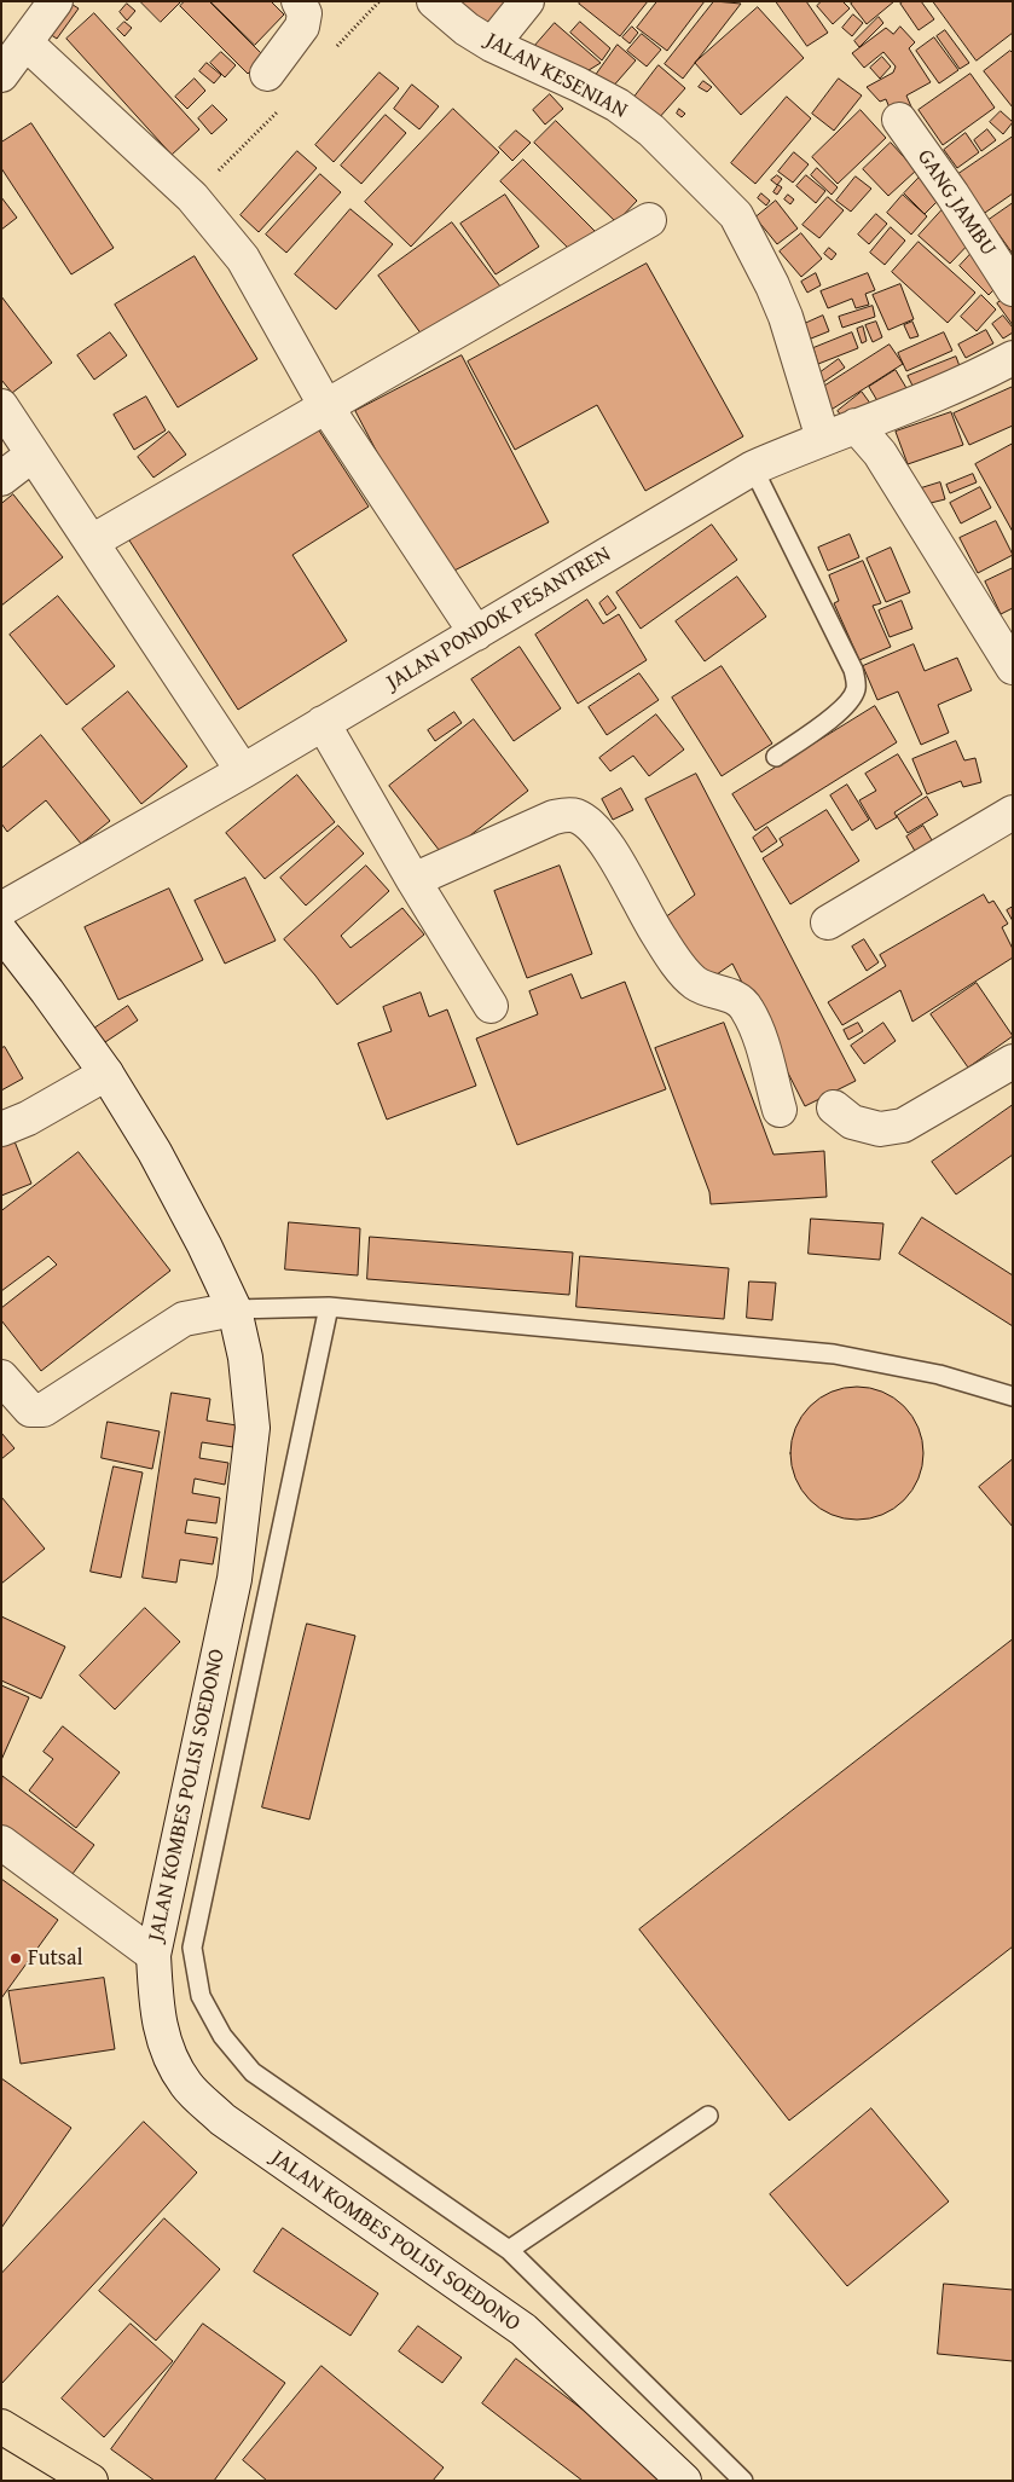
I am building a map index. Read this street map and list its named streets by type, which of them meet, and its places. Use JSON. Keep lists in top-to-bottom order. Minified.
{"streets":{"street":["JALAN KESENIAN","GANG JAMBU","JALAN PONDOK PESANTREN","JALAN KOMBES POLISI SOEDONO"]},"crossings":[["JALAN KESENIAN","JALAN PONDOK PESANTREN"]],"places":["Futsal"]}
